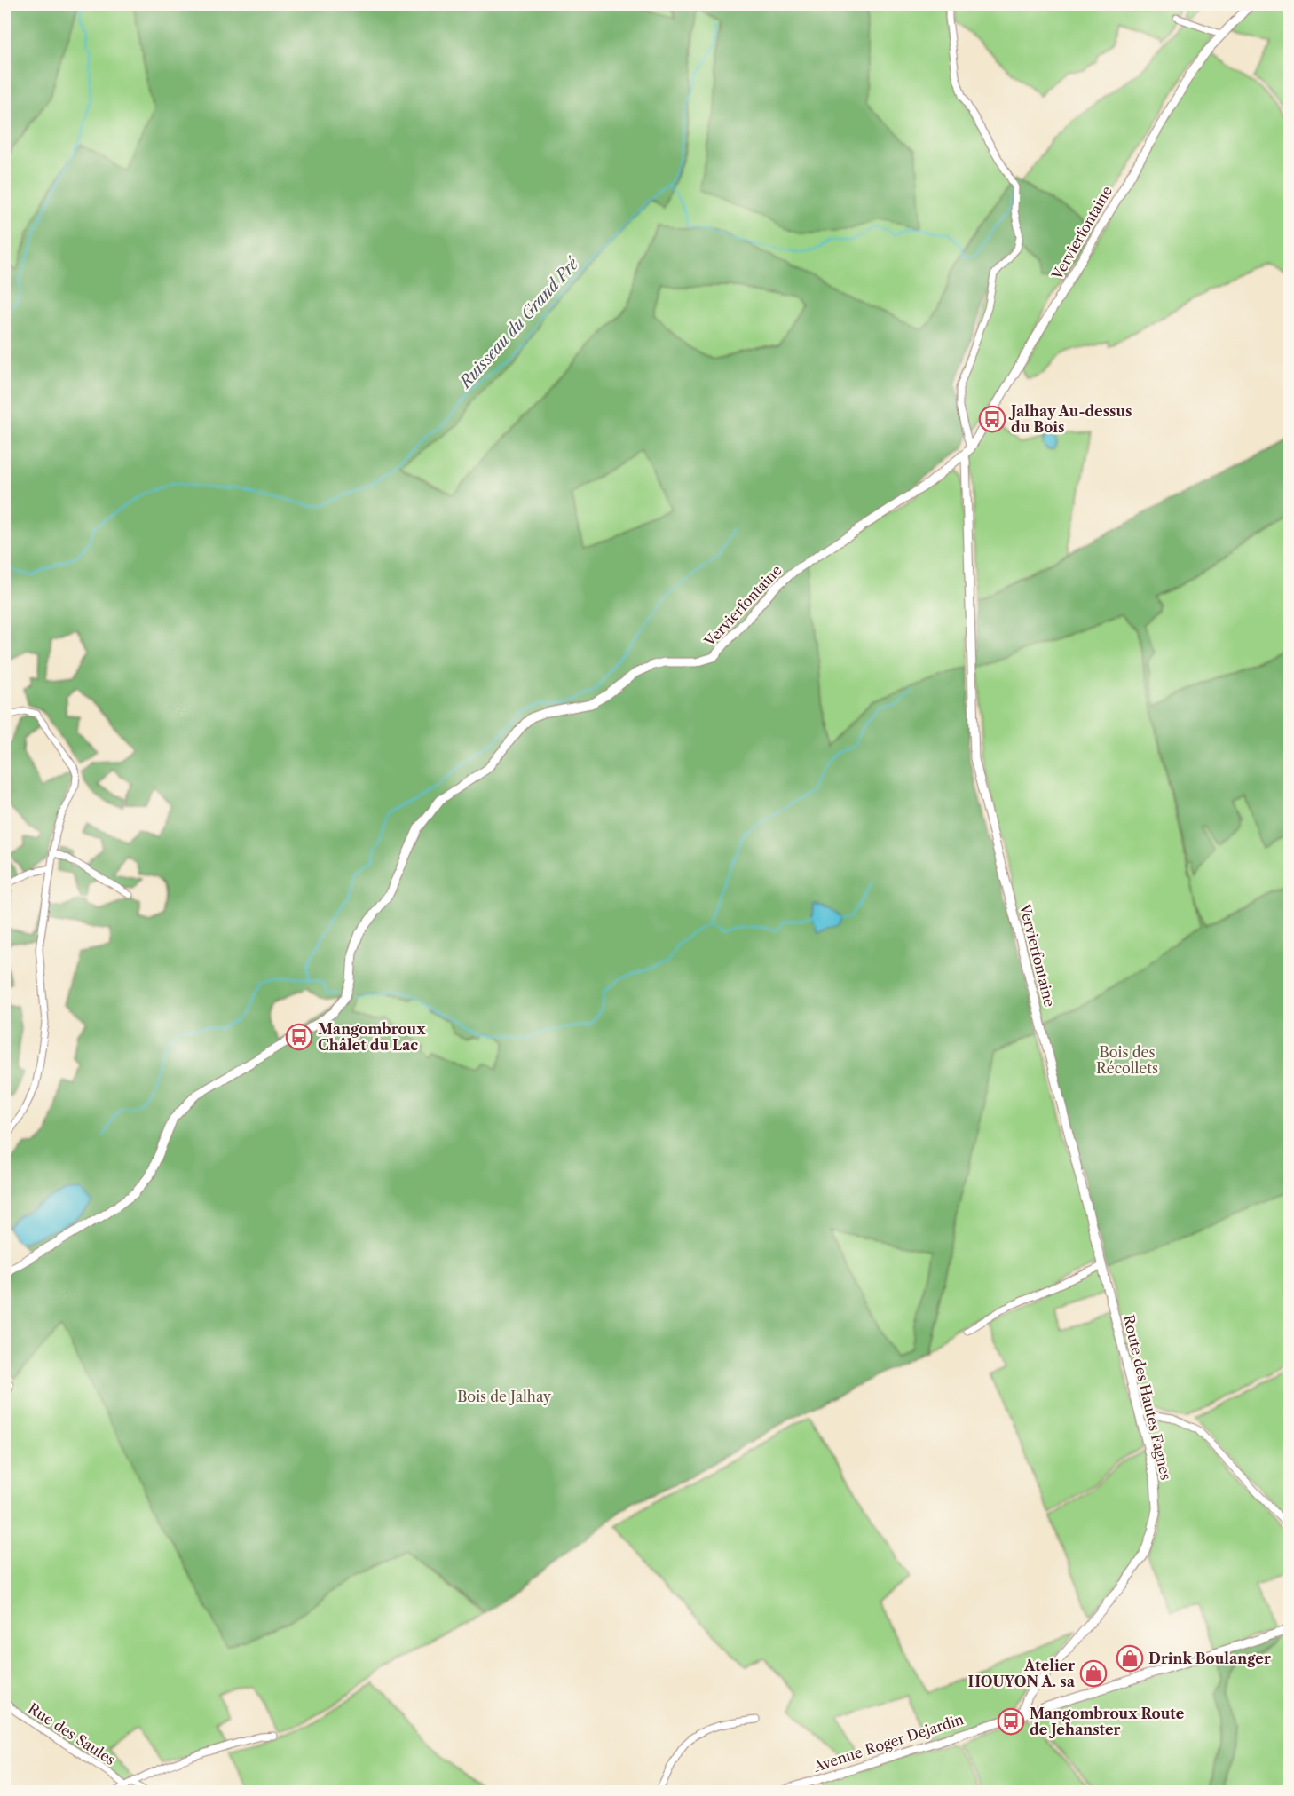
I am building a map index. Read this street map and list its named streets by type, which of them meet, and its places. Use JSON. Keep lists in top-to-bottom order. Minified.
{"streets":{"main road":["Vervierfontaine","Route des Hautes Fagnes","Avenue Roger Dejardin"],"street":["Rue des Saules"]},"crossings":[["Vervierfontaine","Route des Hautes Fagnes"],["Route des Hautes Fagnes","Avenue Roger Dejardin"]],"water":["Ruisseau du Grand Pré"],"parks":["Bois des Récollets","Bois de Jalhay"],"places":{"bus stop":["Jalhay Au-dessus du Bois","Mangombroux Châlet du Lac","Mangombroux Route de Jehanster"],"shop":["Drink Boulanger","Atelier HOUYON A. sa"]}}
